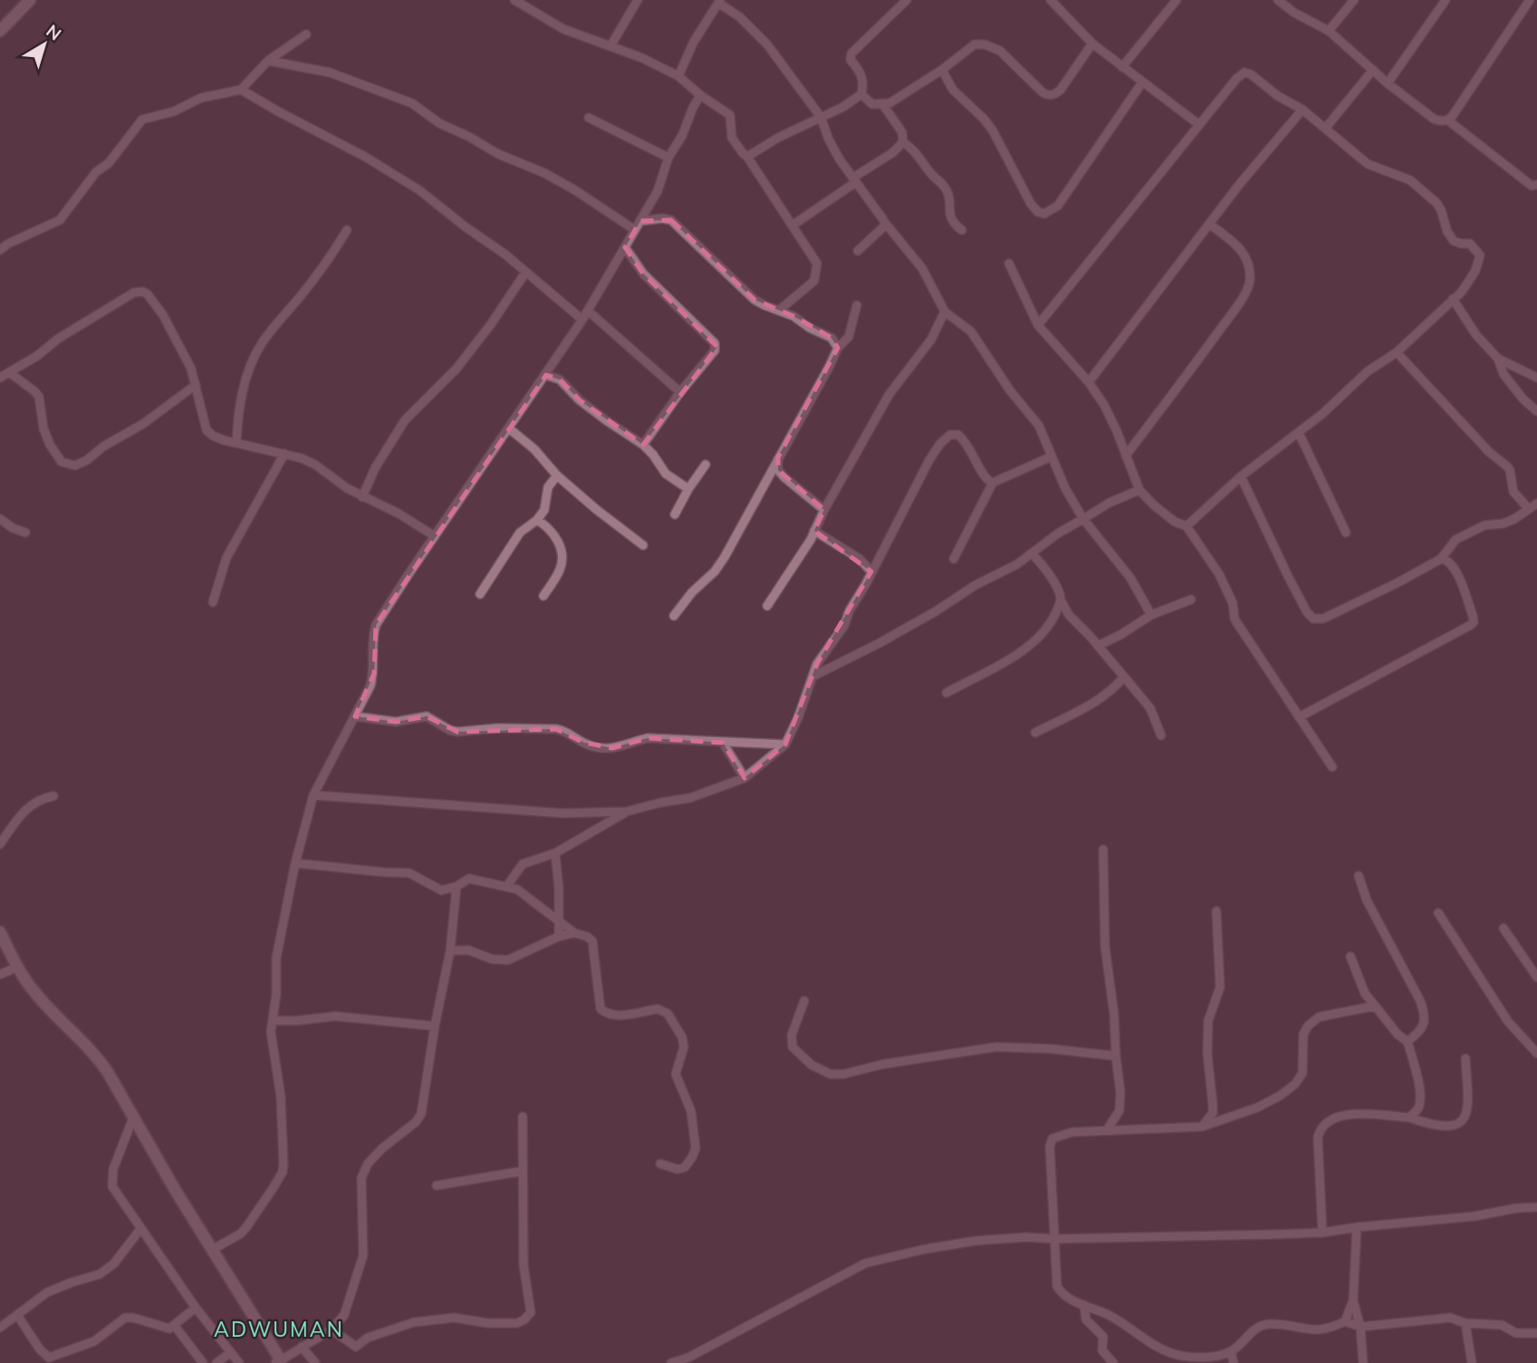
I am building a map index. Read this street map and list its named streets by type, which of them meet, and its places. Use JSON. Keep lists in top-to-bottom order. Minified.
{"districts":["ADWUMAN"],"north":"top right"}
